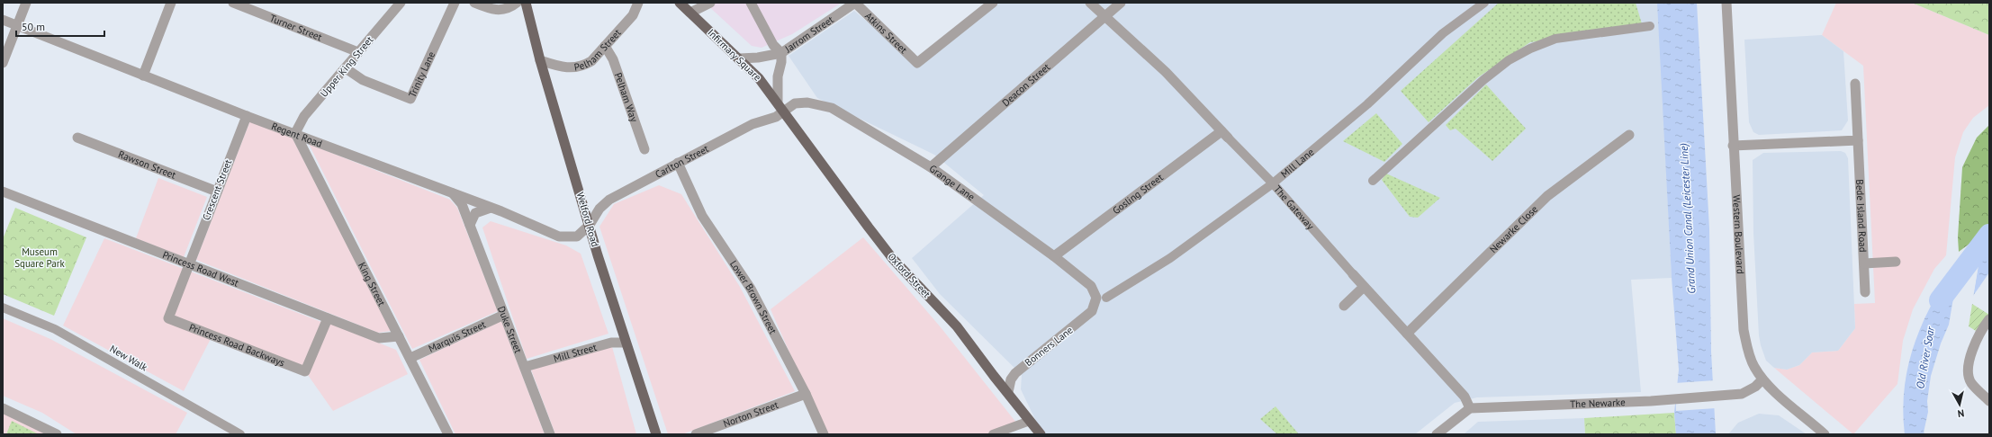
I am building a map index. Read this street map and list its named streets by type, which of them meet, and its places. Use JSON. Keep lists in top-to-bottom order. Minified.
{"streets":{"main road":["Infirmary Square","Welford Road","Oxford Street"],"street":["Turner Street","Atkins Street","Jarrom Street","Pelham Street","Upper King Street","Trinity Lane","Deacon Street","Pelham Way","Regent Road","Carlton Street","Mill Lane","Rawson Street","Grange Lane","Crescent Street","Gosling Street","The Gateway","Bede Island Road","Newarke Close","Western Boulevard","Princess Road West","King Street","Lower Brown Street","Duke Street","Marquis Street","Princess Road Backways","Bonners Lane","Mill Street","New Walk","The Newarke","Norton Street"]},"crossings":[["Turner Street","Upper King Street"],["Atkins Street","Jarrom Street"],["Jarrom Street","Infirmary Square"],["Pelham Street","Pelham Way"],["Pelham Street","Welford Road"],["Infirmary Square","Carlton Street"],["Infirmary Square","Grange Lane"],["Infirmary Square","Oxford Street"],["Upper King Street","Trinity Lane"],["Upper King Street","Regent Road"],["Upper King Street","King Street"],["Deacon Street","Grange Lane"],["Deacon Street","The Gateway"],["Regent Road","Carlton Street"],["Regent Road","Crescent Street"],["Regent Road","Welford Road"],["Regent Road","King Street"],["Regent Road","Duke Street"],["Carlton Street","Grange Lane"],["Carlton Street","Welford Road"],["Carlton Street","Oxford Street"],["Carlton Street","Lower Brown Street"],["Mill Lane","Grange Lane"],["Mill Lane","The Gateway"],["Mill Lane","Bonners Lane"],["Rawson Street","Crescent Street"],["Grange Lane","Gosling Street"],["Grange Lane","Oxford Street"],["Grange Lane","Bonners Lane"],["Crescent Street","Princess Road West"],["Crescent Street","Princess Road Backways"],["Gosling Street","The Gateway"],["The Gateway","Newarke Close"],["The Gateway","The Newarke"],["Welford Road","Mill Street"],["Western Boulevard","The Newarke"],["Princess Road West","King Street"],["Princess Road West","Princess Road Backways"],["Oxford Street","Bonners Lane"],["King Street","Marquis Street"],["Lower Brown Street","Norton Street"],["Duke Street","Marquis Street"],["Duke Street","Mill Street"]],"water":["Grand Union Canal (Leicester Line)","Old River Soar"],"parks":["Museum Square Park"],"scale_bar":"50 m","north":"bottom"}
